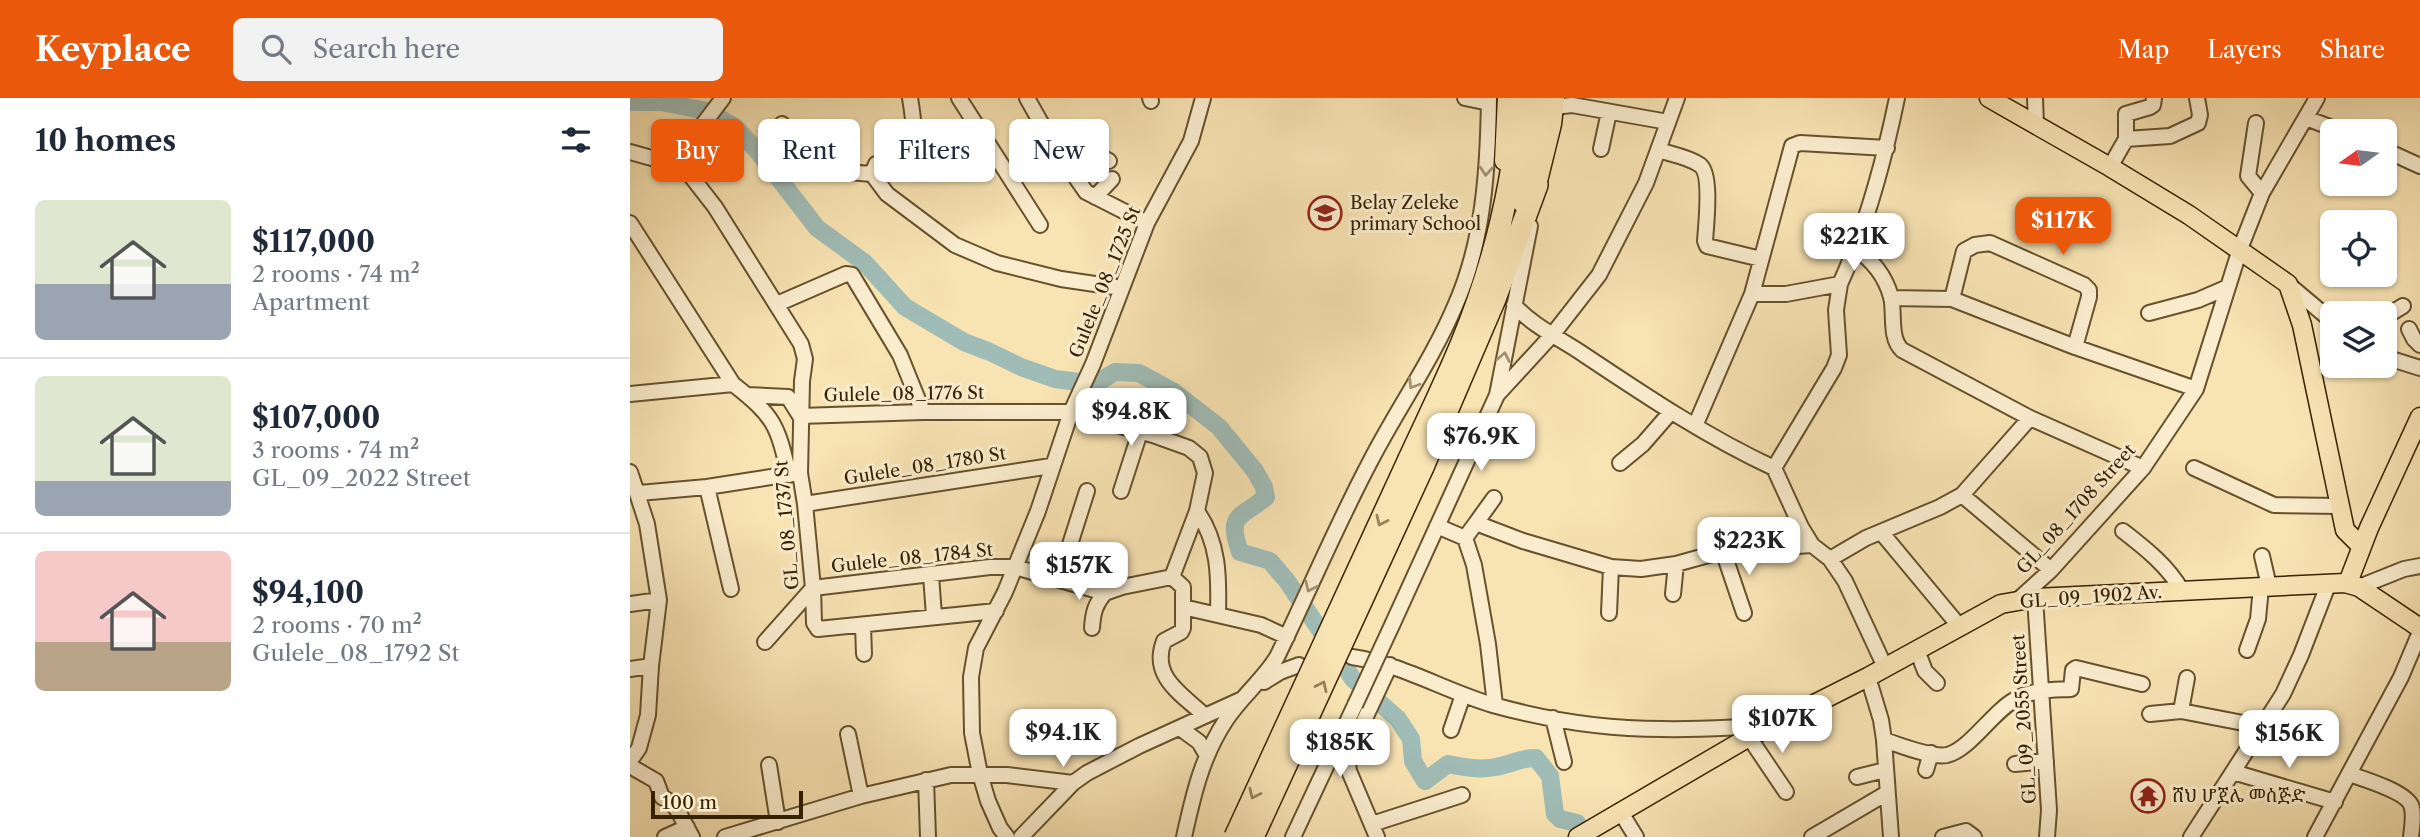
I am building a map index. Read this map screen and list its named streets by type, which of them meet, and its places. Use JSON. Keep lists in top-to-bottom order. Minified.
{"streets":{"main road":["GL_09_1902 Av."],"street":["Gulele_08_1725 St","Gulele_08_1776 St","Gulele_08_1780 St","GL_08_1708 Street","GL_08_1737 St","Gulele_08_1784 St","GL_09_2055 Street"]},"crossings":[["Gulele_08_1725 St","Gulele_08_1776 St"],["Gulele_08_1725 St","Gulele_08_1780 St"],["Gulele_08_1725 St","Gulele_08_1784 St"],["Gulele_08_1776 St","GL_08_1737 St"],["Gulele_08_1780 St","GL_08_1737 St"],["GL_08_1708 Street","GL_09_1902 Av."],["GL_08_1708 Street","GL_09_2055 Street"],["GL_08_1737 St","Gulele_08_1784 St"],["GL_09_1902 Av.","GL_09_2055 Street"]],"places":{"school or university":["Belay Zeleke primary School"],"temple":["ሸህ ሆጀሌ መስጅድ"]},"scale_bar":"100 m","north":"left","page":{"header":"Keyplace","search":"Search here","nav":["Map","Layers","Share"],"heading":"10 homes","chip":["Buy","Rent","Filters","New"],"list":[{"name":"$117,000","note":"2 rooms · 74 m² · Apartment"},{"name":"$107,000","note":"3 rooms · 74 m² · GL_09_2022 Street"},{"name":"$94,100","note":"2 rooms · 70 m² · Gulele_08_1792 St"}],"price":["$117K","$221K","$94.8K","$76.9K","$223K","$157K","$107K","$94.1K","$156K","$185K"],"scale":"100 m"}}
